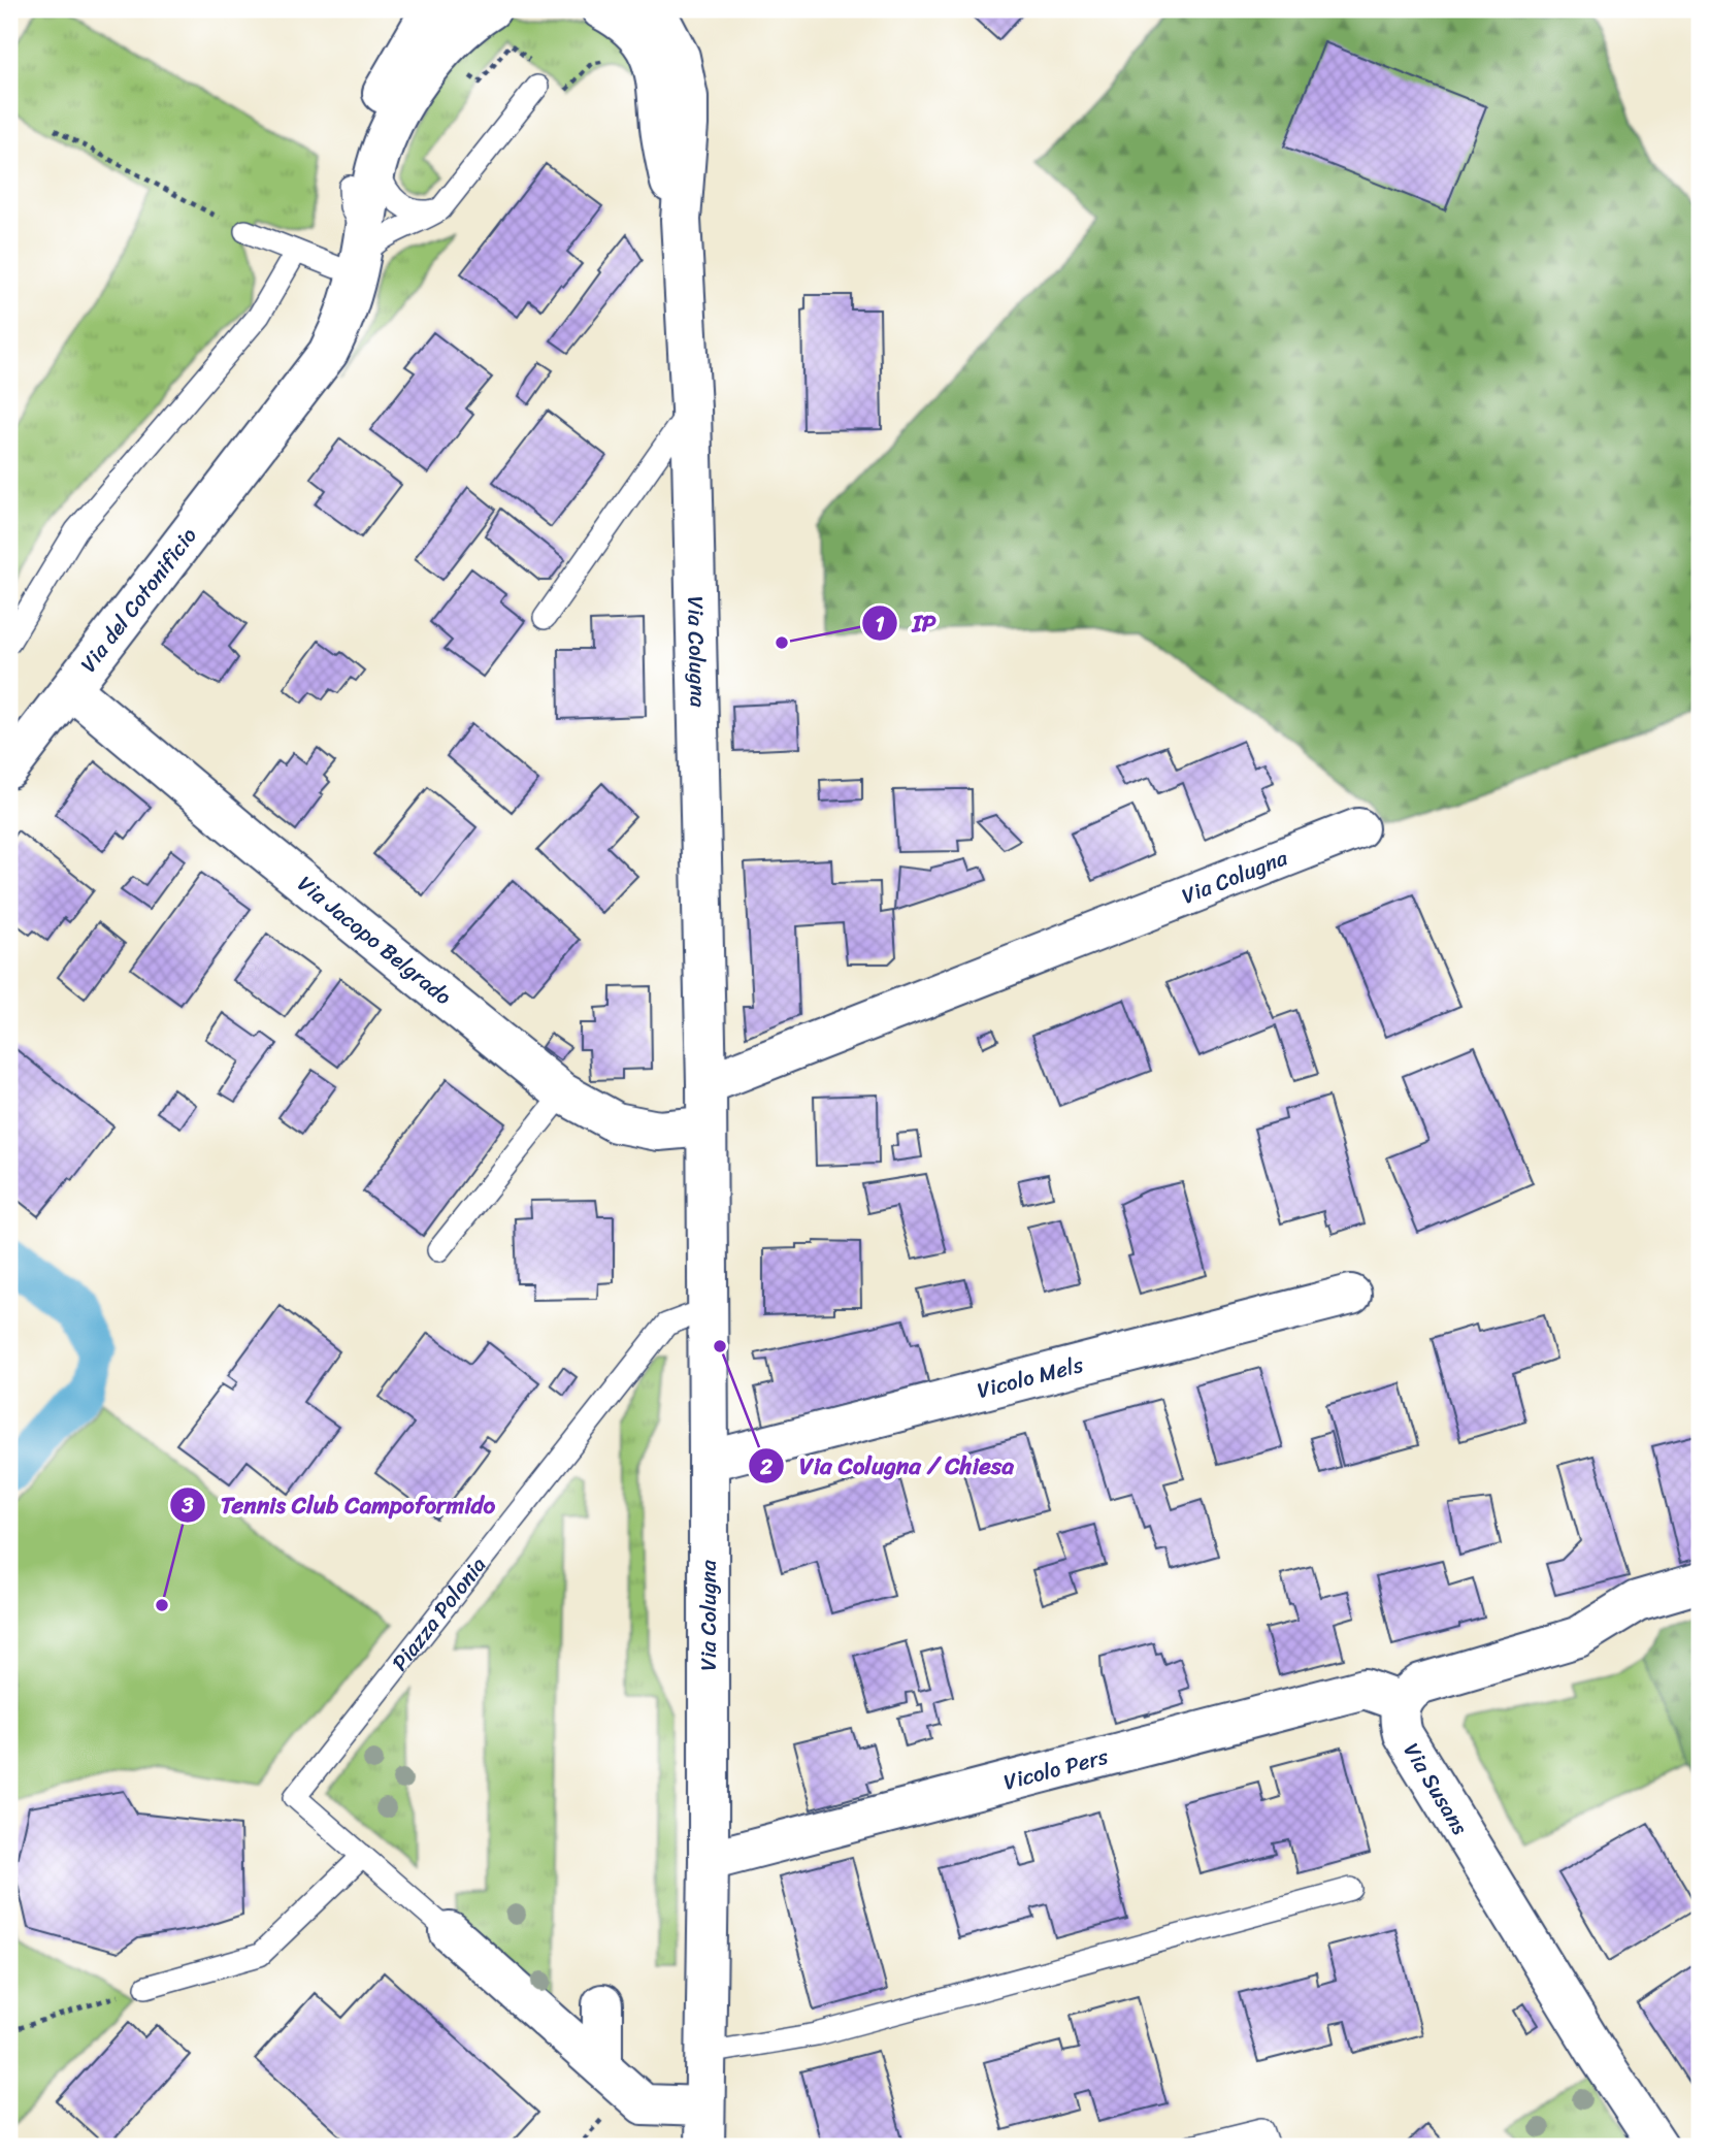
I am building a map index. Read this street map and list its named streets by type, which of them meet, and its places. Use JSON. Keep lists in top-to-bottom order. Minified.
{"streets":{"street":["Via del Cotonificio","Via Colugna","Via Jacopo Belgrado","Vicolo Mels","Piazza Polonia","Vicolo Pers","Via Susans"]},"crossings":[["Via del Cotonificio","Via Jacopo Belgrado"],["Via Colugna","Via Jacopo Belgrado"],["Via Colugna","Vicolo Mels"],["Via Colugna","Piazza Polonia"],["Via Colugna","Vicolo Pers"],["Vicolo Pers","Via Susans"]],"places":["IP","Via Colugna / Chiesa","Tennis Club Campoformido"]}
